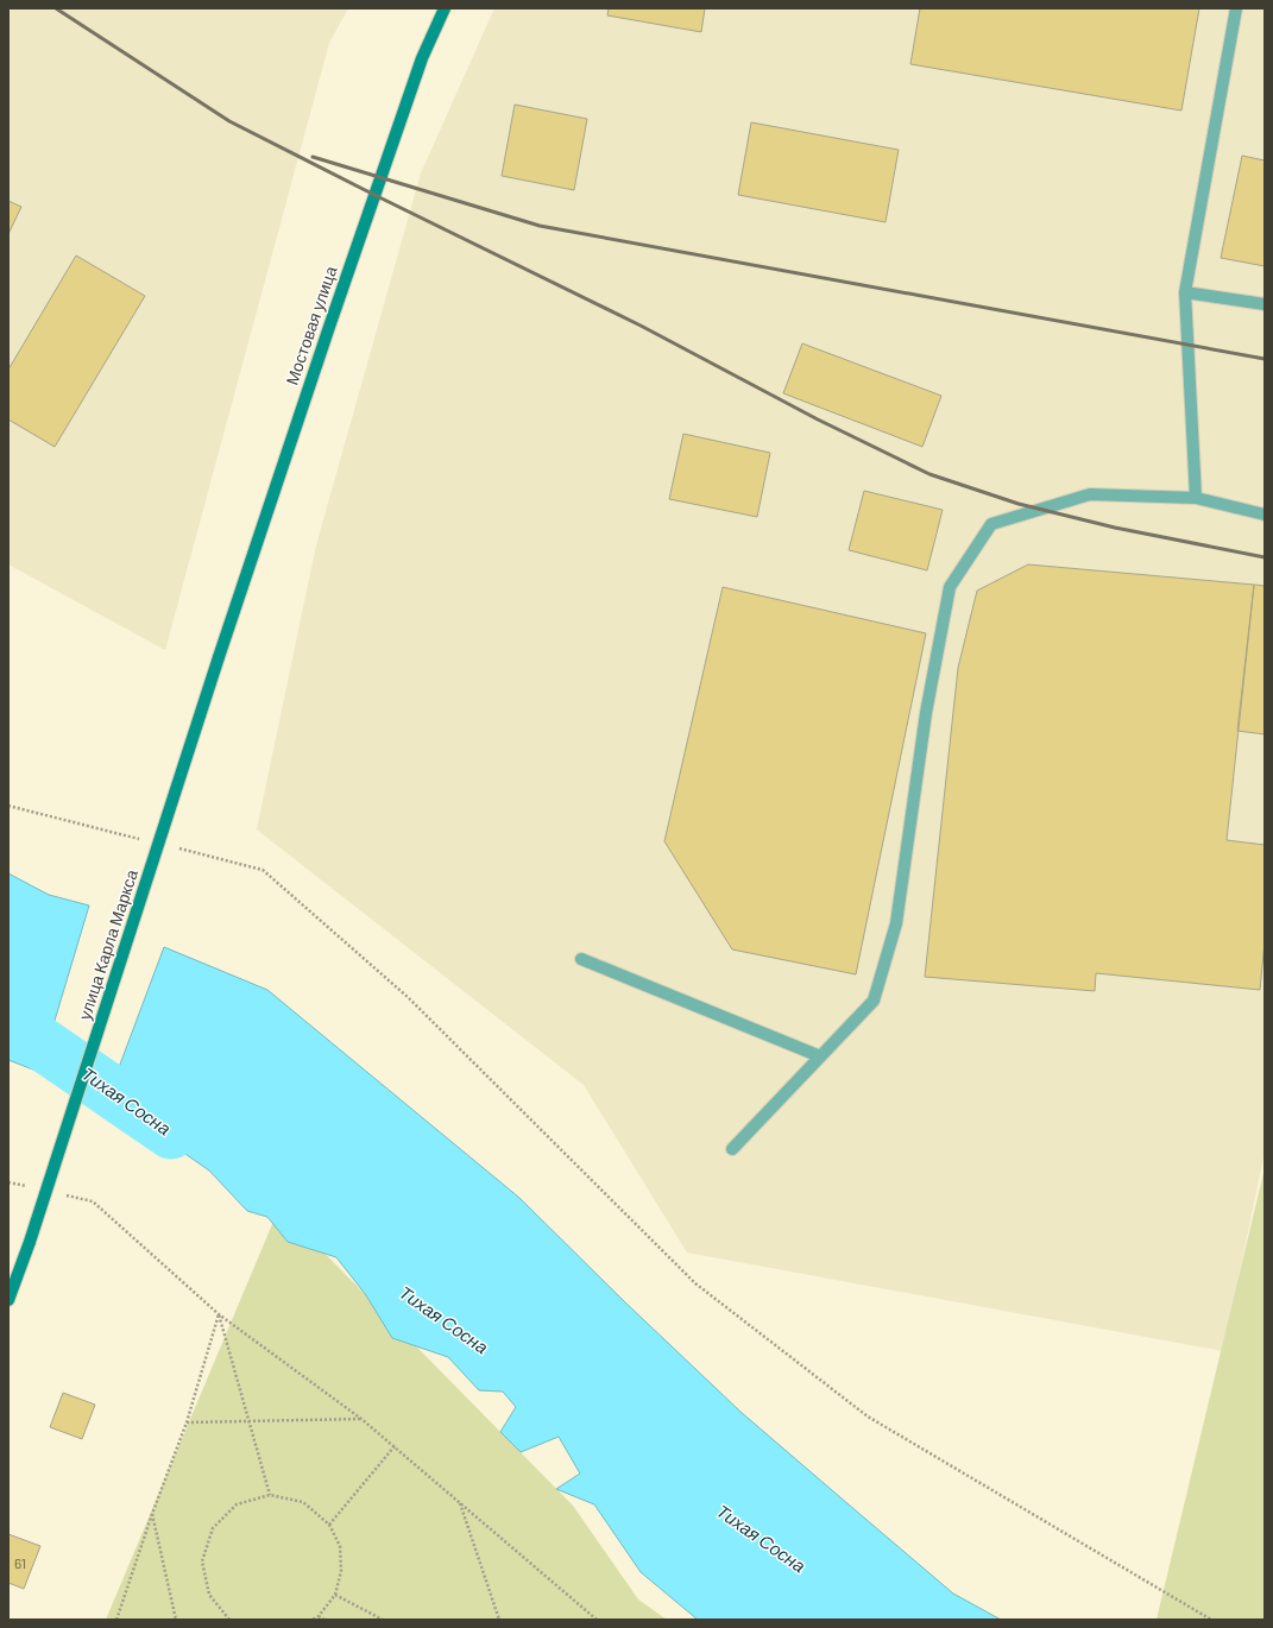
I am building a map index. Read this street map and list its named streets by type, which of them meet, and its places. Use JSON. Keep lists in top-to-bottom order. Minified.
{"streets":{"main road":["Мостовая улица","улица Карла Маркса"]},"crossings":[["Мостовая улица","улица Карла Маркса"]],"water":["Тихая Сосна"],"house_numbers":["61"]}
